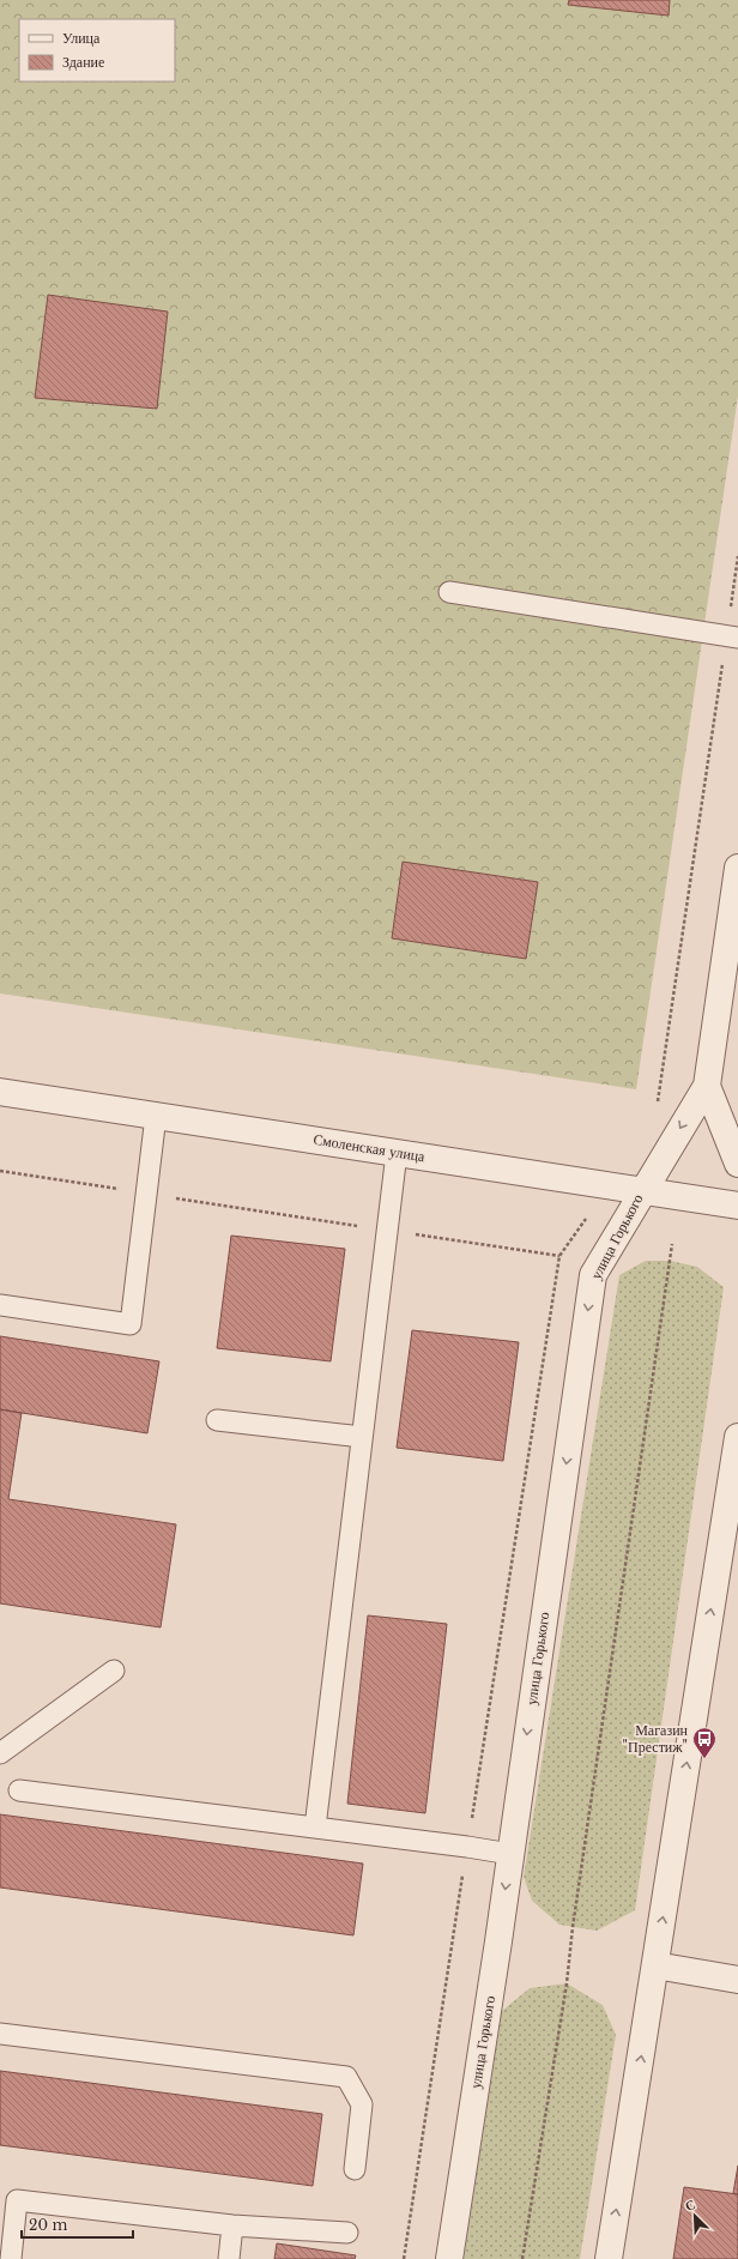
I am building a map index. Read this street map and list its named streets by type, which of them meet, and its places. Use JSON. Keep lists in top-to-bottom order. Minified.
{"streets":{"street":["Смоленская улица","улица Горького"]},"crossings":[["Смоленская улица","улица Горького"]],"places":{"bus stop":["Магазин \"Престиж\""]},"legend":["Улица","Здание"],"scale_bar":"20 m","north":"top left"}
